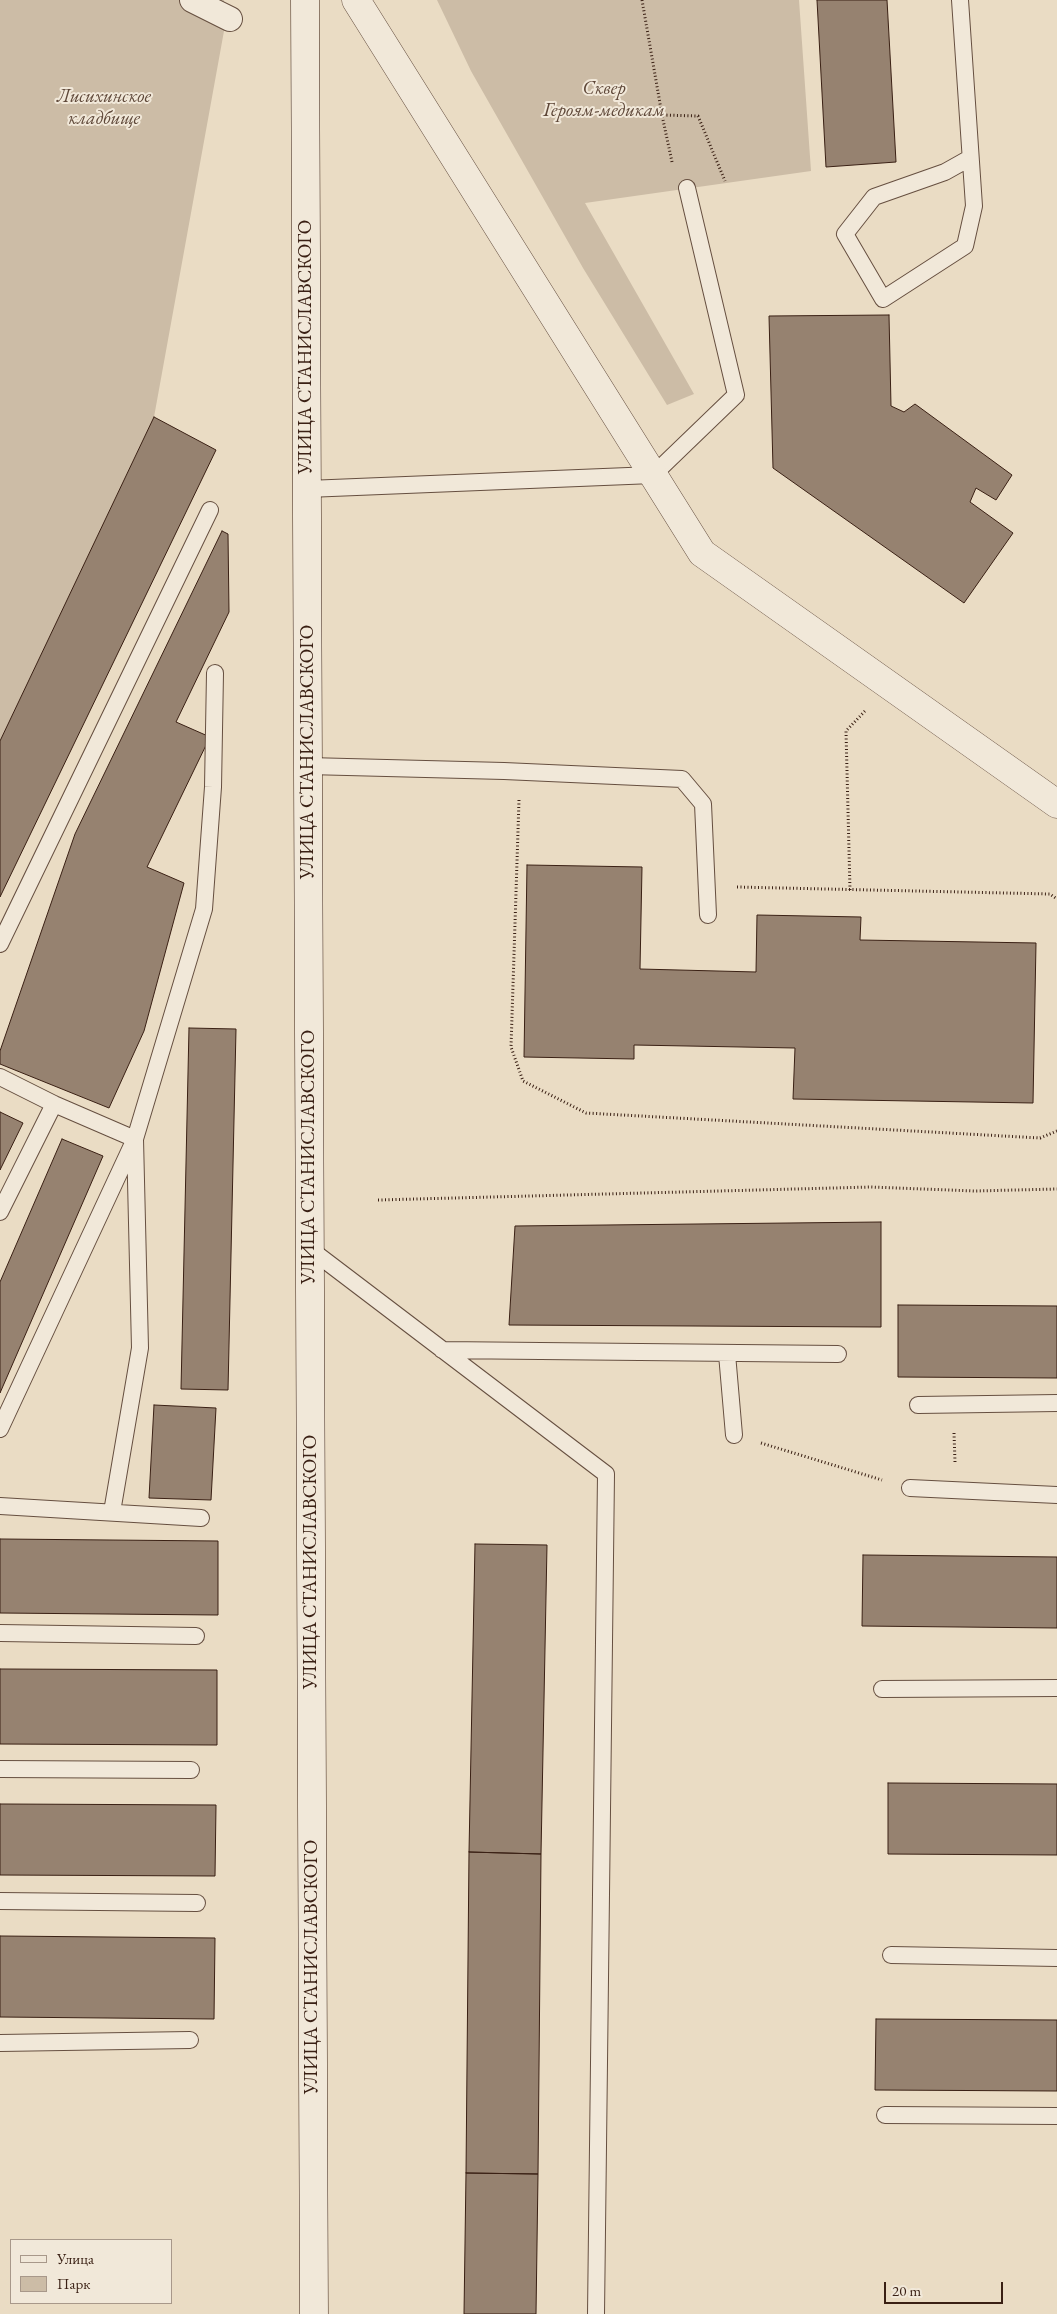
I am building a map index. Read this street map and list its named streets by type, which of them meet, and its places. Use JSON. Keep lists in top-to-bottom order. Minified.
{"streets":{"main road":["УЛИЦА СТАНИСЛАВСКОГО"]},"parks":["Сквер Героям-медикам","Лисихинское кладбище"],"legend":["Улица","Парк"],"scale_bar":"20 m"}
